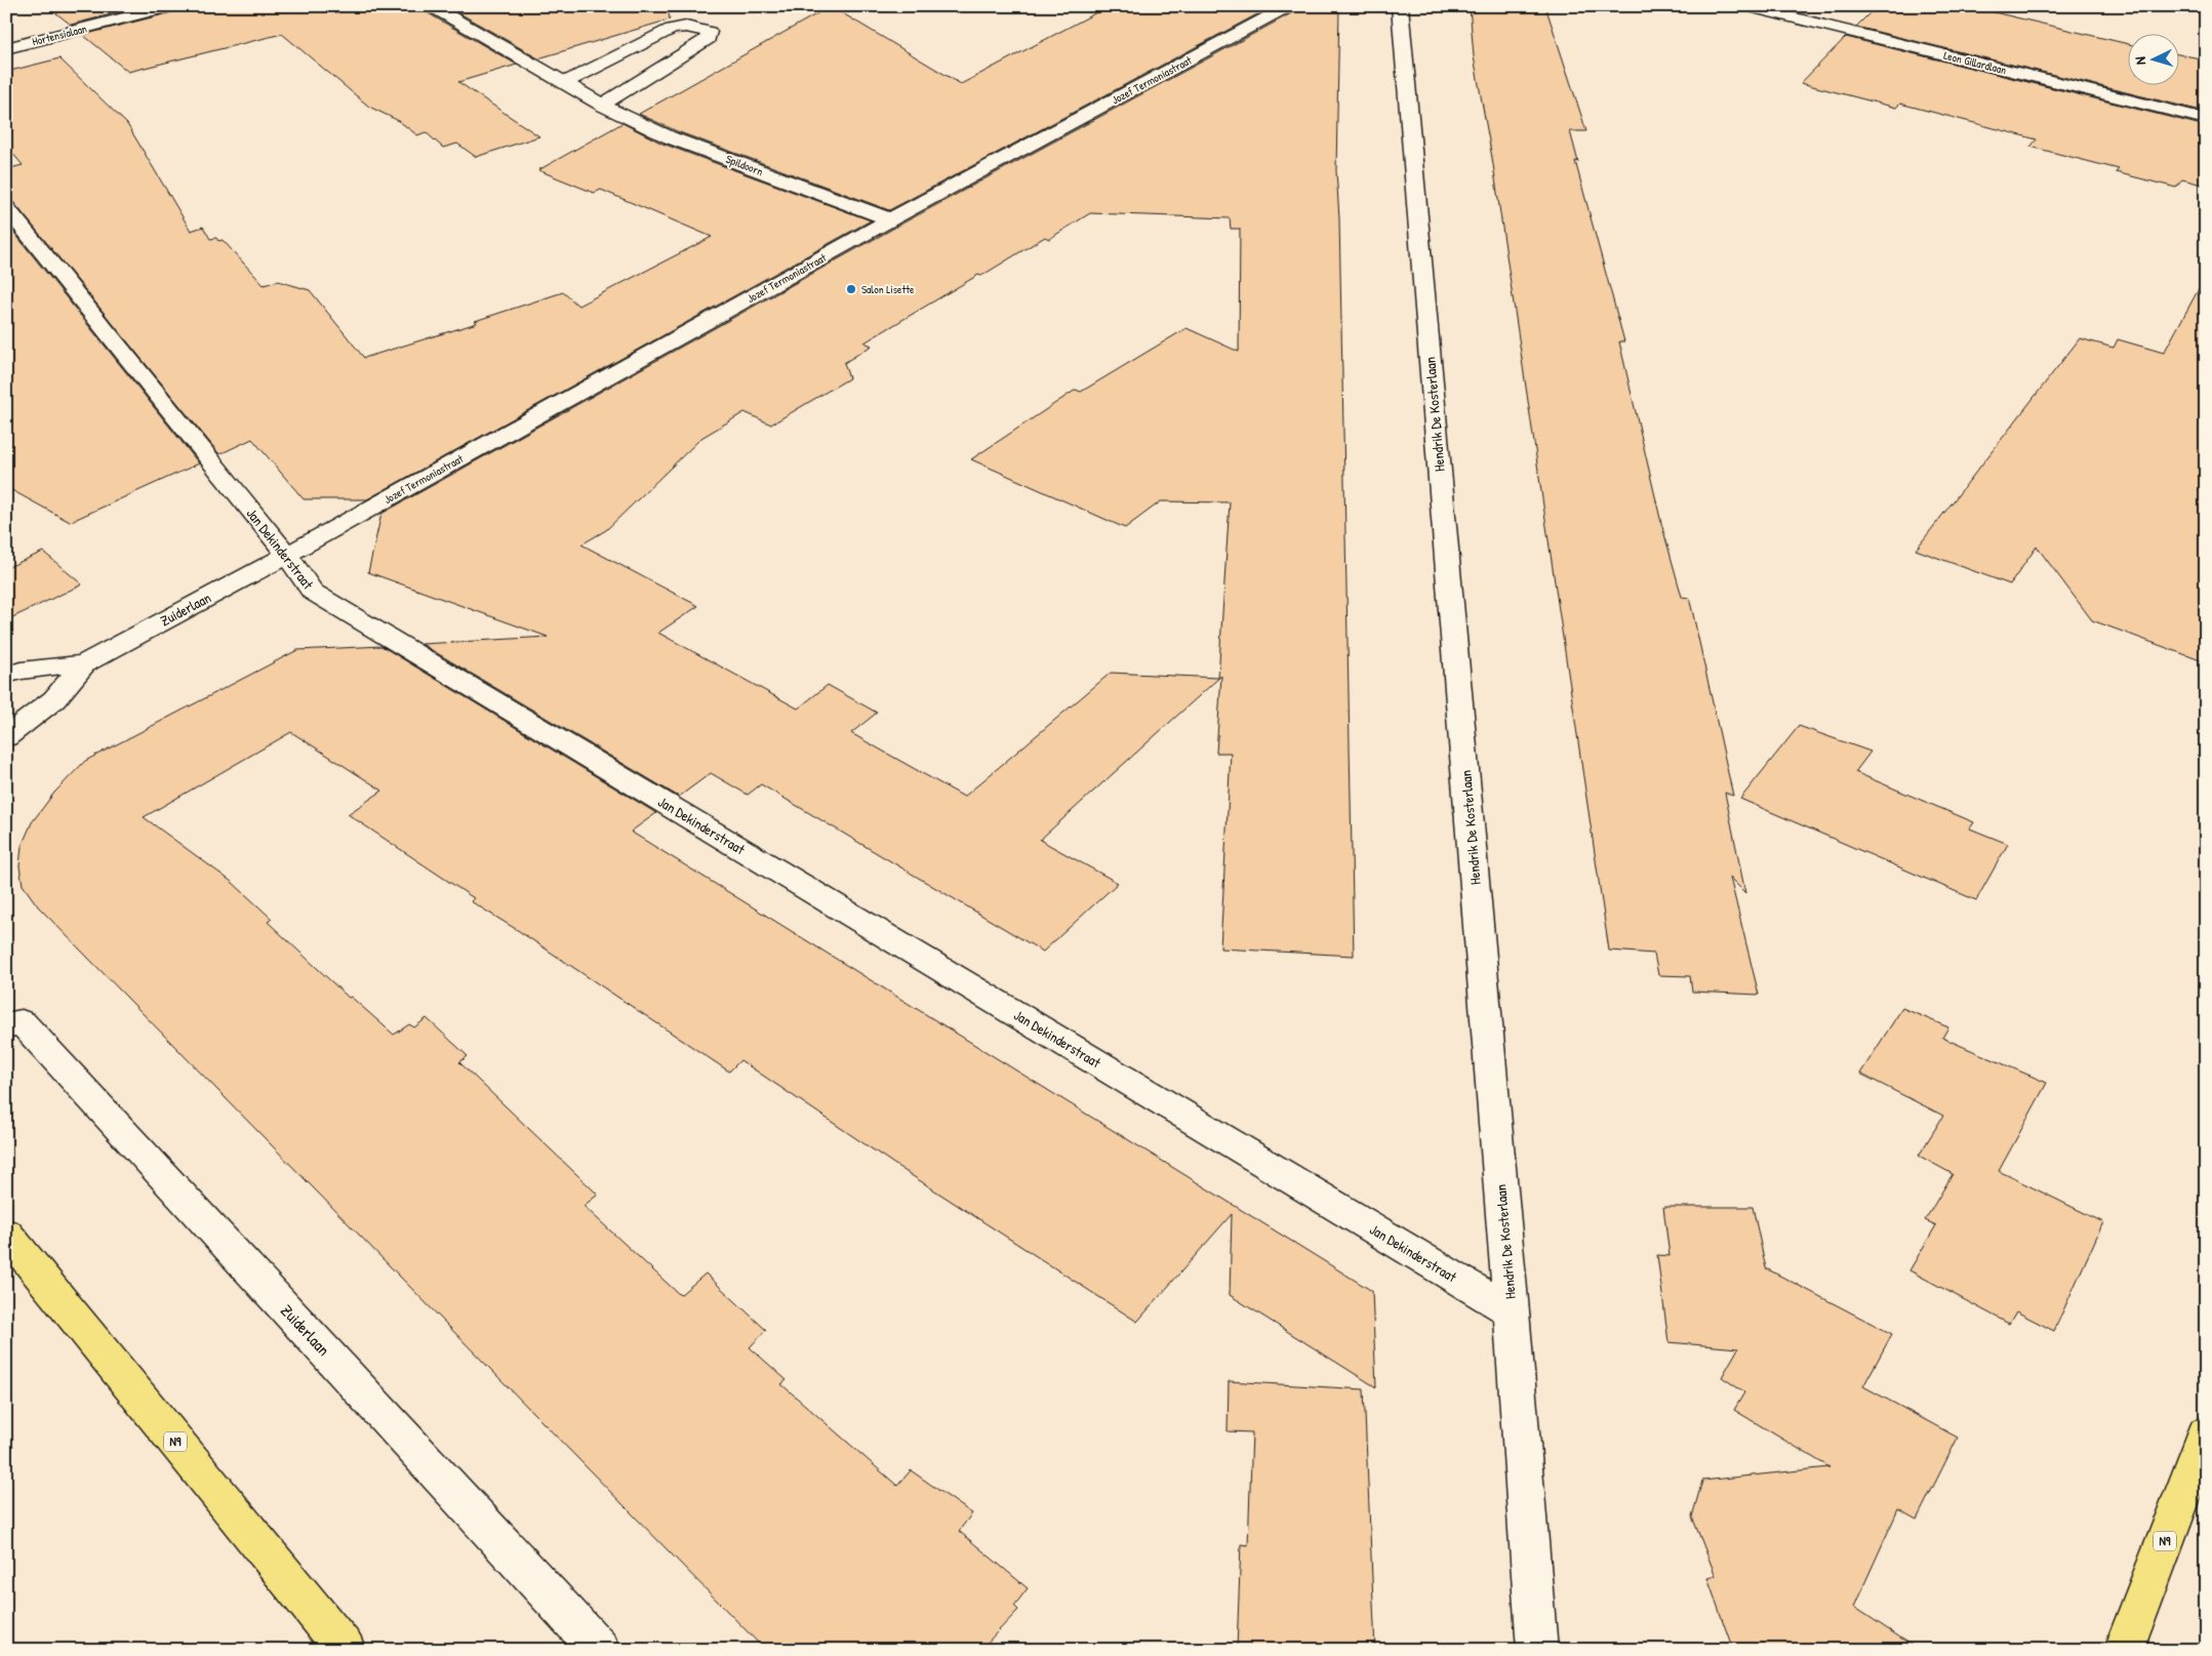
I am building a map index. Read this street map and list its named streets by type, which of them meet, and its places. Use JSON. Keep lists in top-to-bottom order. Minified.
{"streets":{"main road":["N9"],"street":["Hortensialaan","Leon Gillardlaan","Jozef Termoniastraat","Spildoorn","Hendrik De Kosterlaan","Jan Dekinderstraat","Zuiderlaan"]},"crossings":[["Jozef Termoniastraat","Spildoorn"],["Jozef Termoniastraat","Jan Dekinderstraat"],["Jozef Termoniastraat","Zuiderlaan"],["Hendrik De Kosterlaan","Jan Dekinderstraat"],["Jan Dekinderstraat","Zuiderlaan"]],"places":["Salon Lisette"],"north":"left"}
